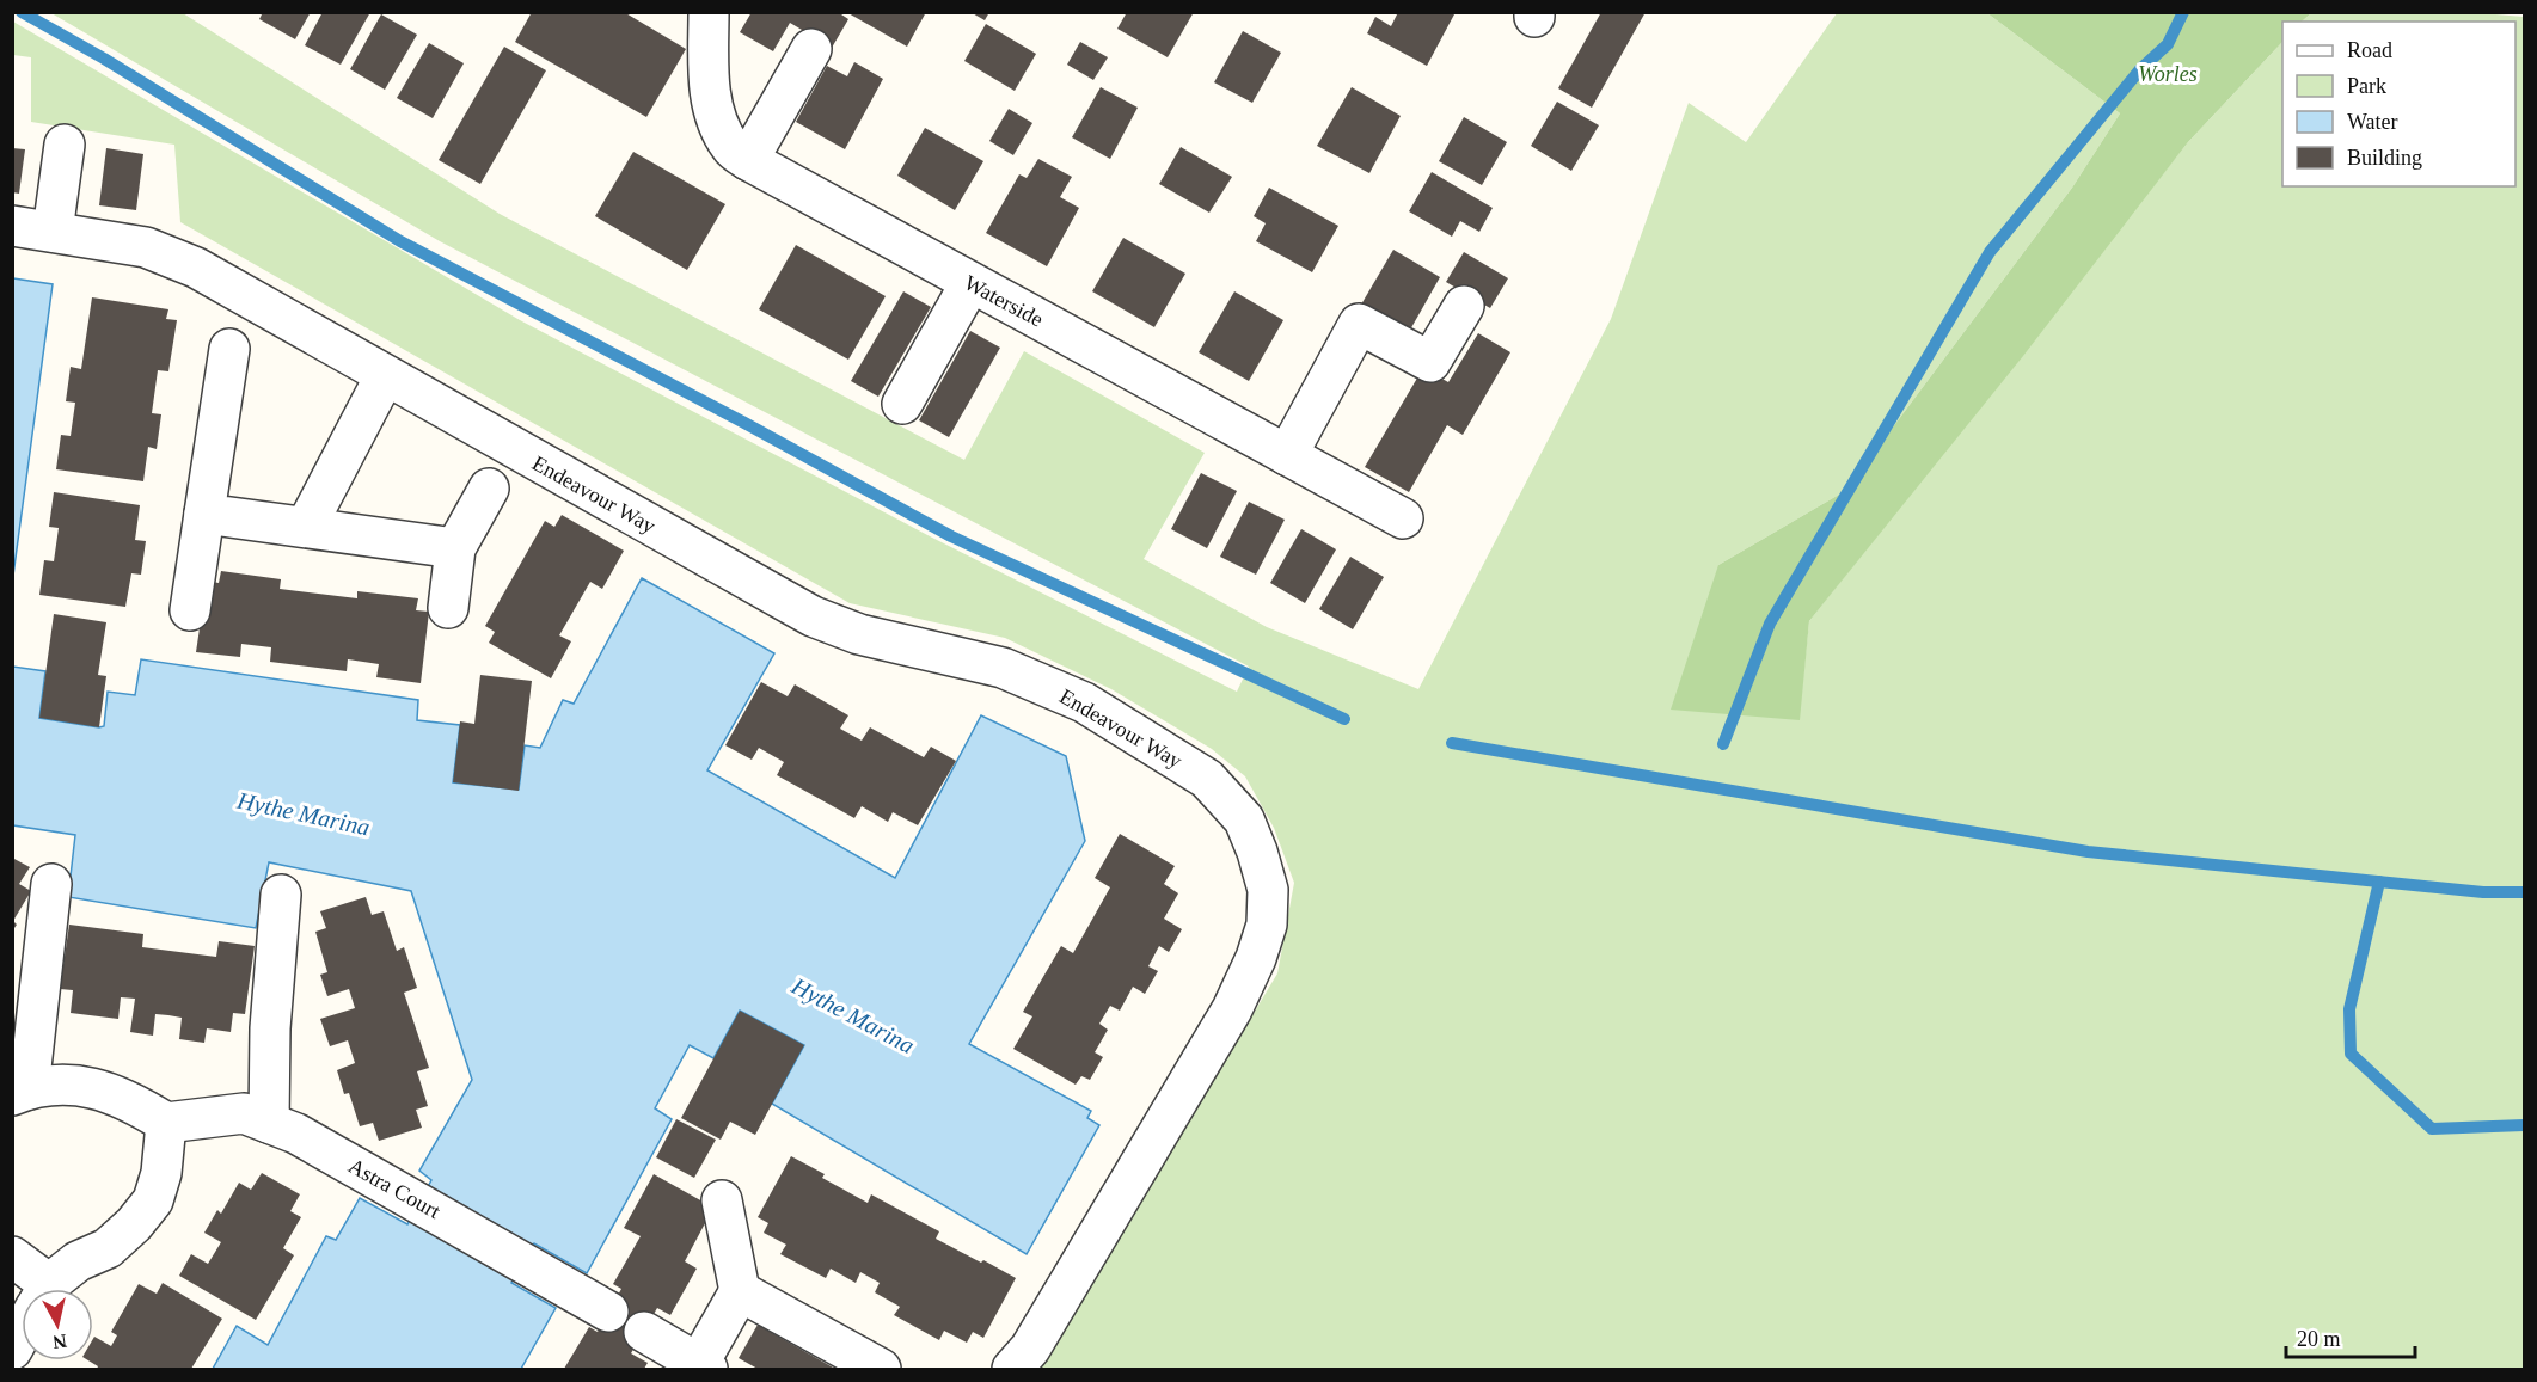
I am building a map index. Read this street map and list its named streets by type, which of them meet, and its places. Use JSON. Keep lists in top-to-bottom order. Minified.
{"streets":{"street":["Waterside","Endeavour Way","Astra Court"]},"water":["Hythe Marina"],"parks":["Worles"],"legend":["Road","Park","Water","Building"],"scale_bar":"20 m","north":"bottom"}
